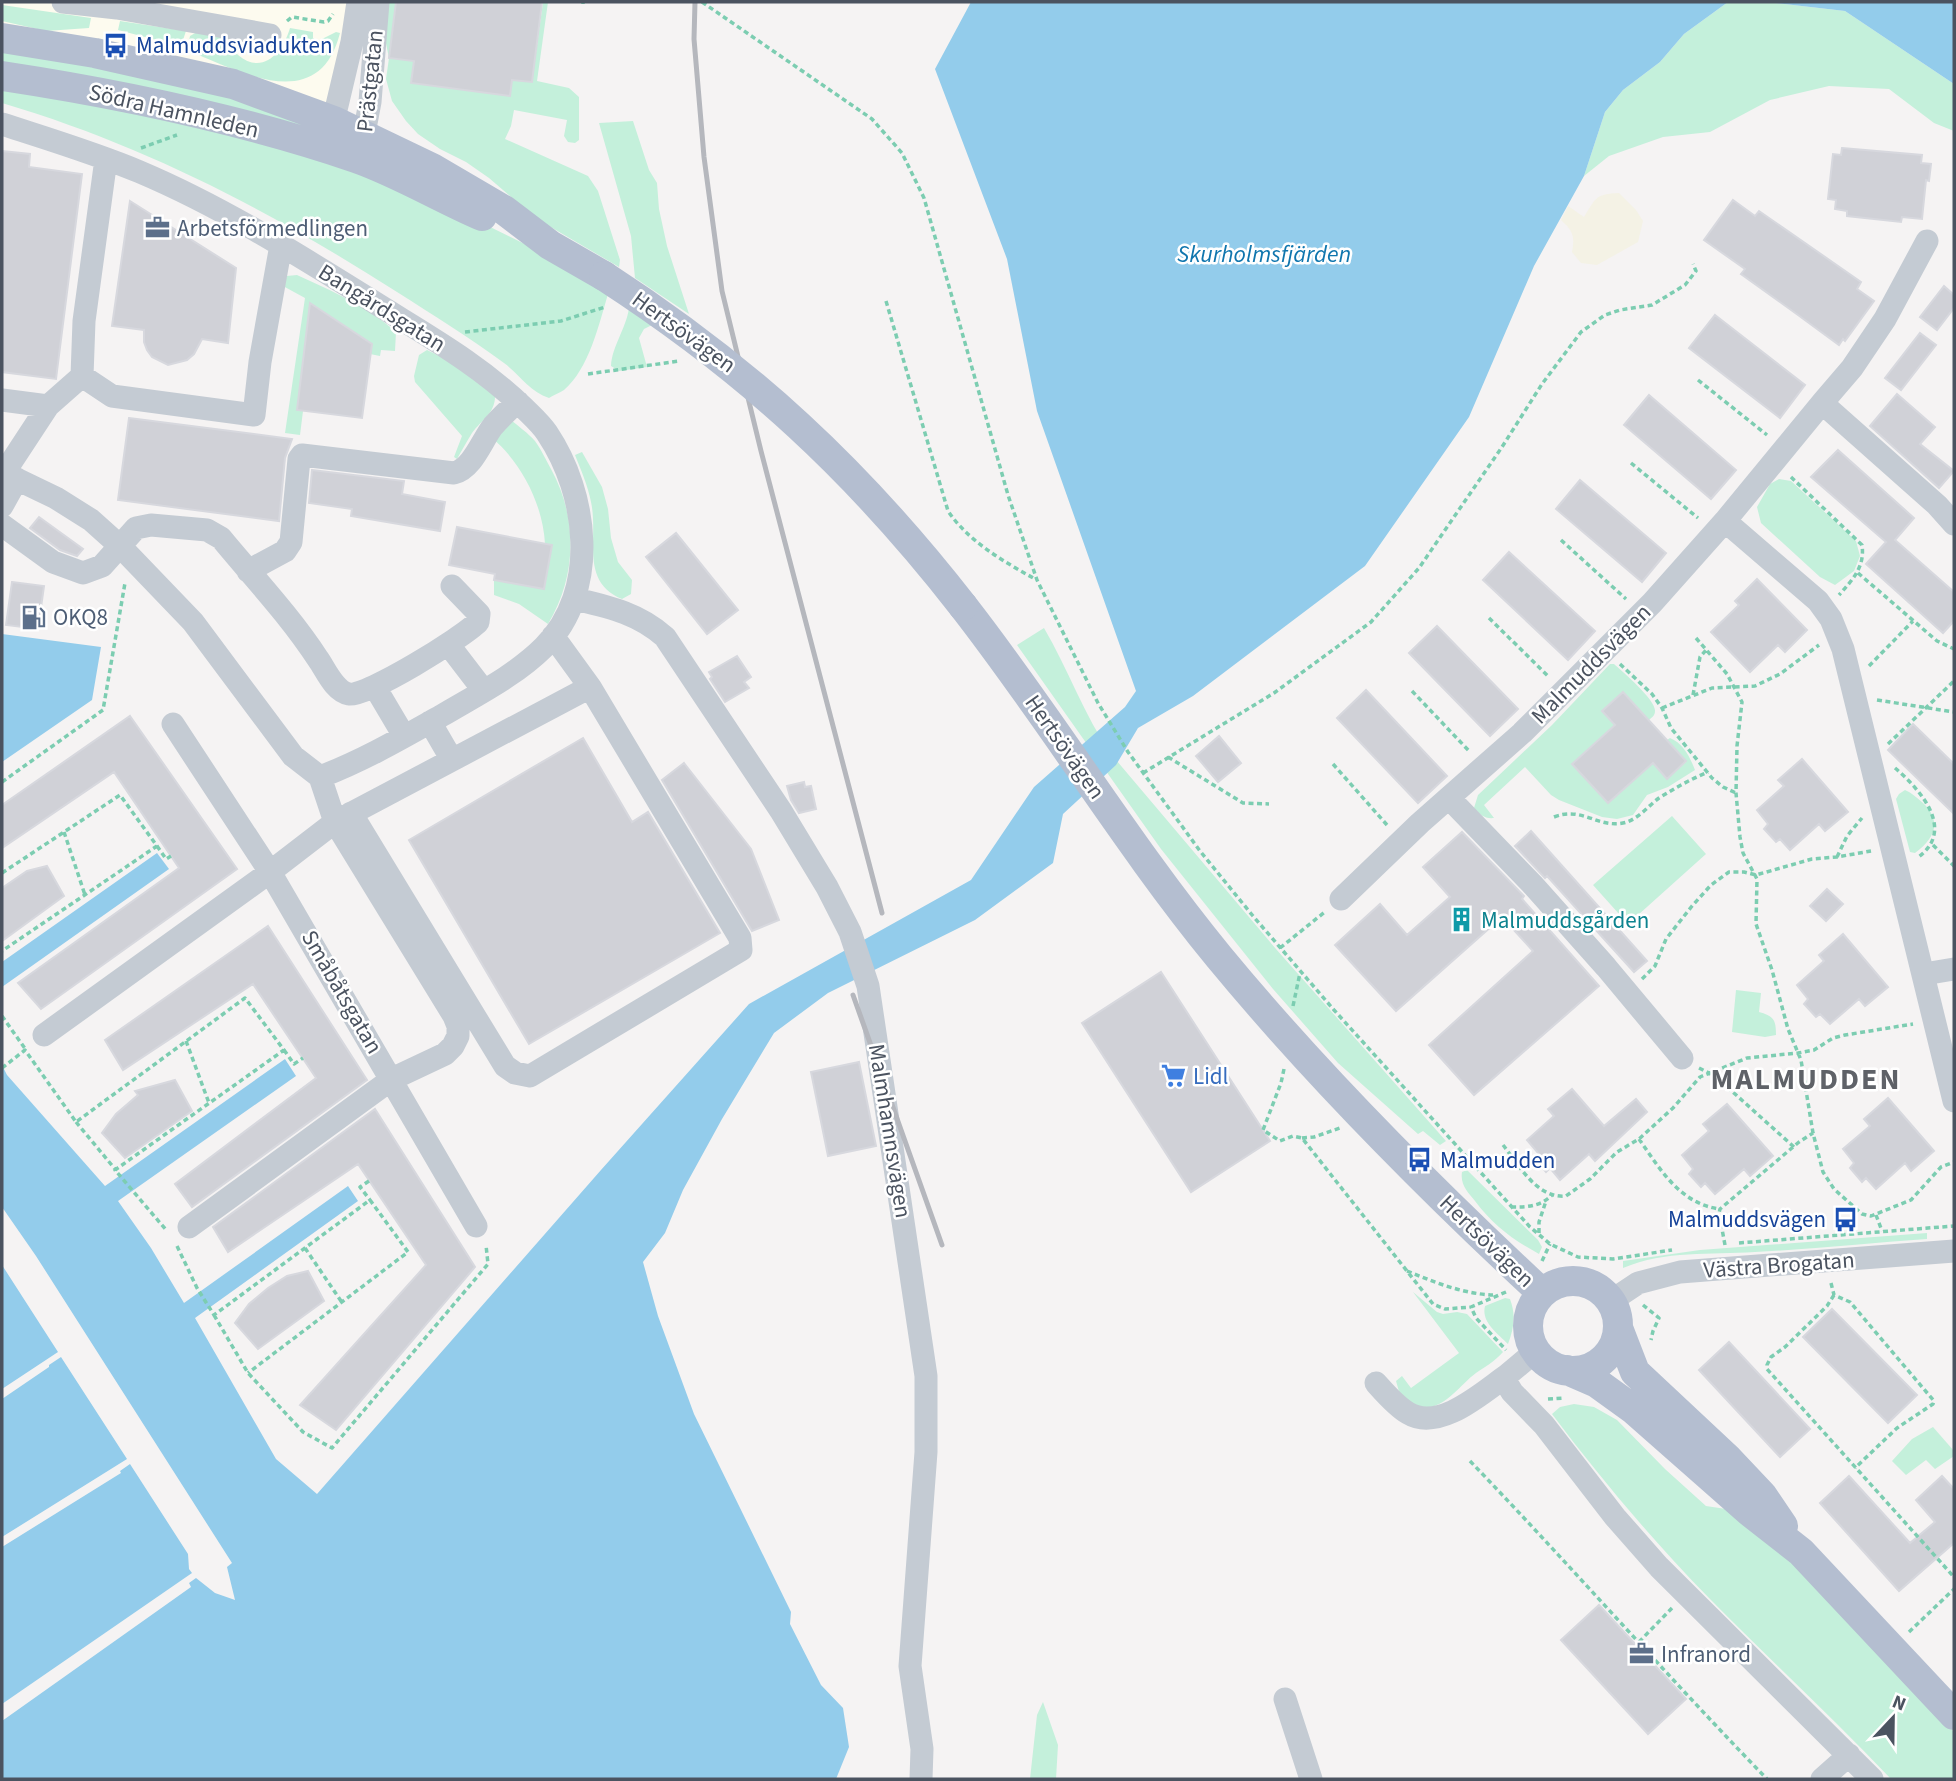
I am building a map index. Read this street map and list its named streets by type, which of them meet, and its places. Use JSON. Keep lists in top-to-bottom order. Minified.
{"streets":{"main road":["Södra Hamnleden","Hertsövägen"],"street":["Prästgatan","Bangårdsgatan","Malmuddsvägen","Småbåtsgatan","Malmhamnsvägen","Västra Brogatan"]},"crossings":[["Prästgatan","Södra Hamnleden"],["Prästgatan","Hertsövägen"],["Södra Hamnleden","Hertsövägen"],["Bangårdsgatan","Malmhamnsvägen"]],"districts":["MALMUDDEN"],"water":["Skurholmsfjärden"],"places":{"bus stop":["Malmuddsviadukten","Malmudden","Malmuddsvägen"],"office":["Arbetsförmedlingen","Infranord"],"fuel station":["OKQ8"],"building":["Malmuddsgården"],"supermarket":["Lidl"]},"north":"top"}
